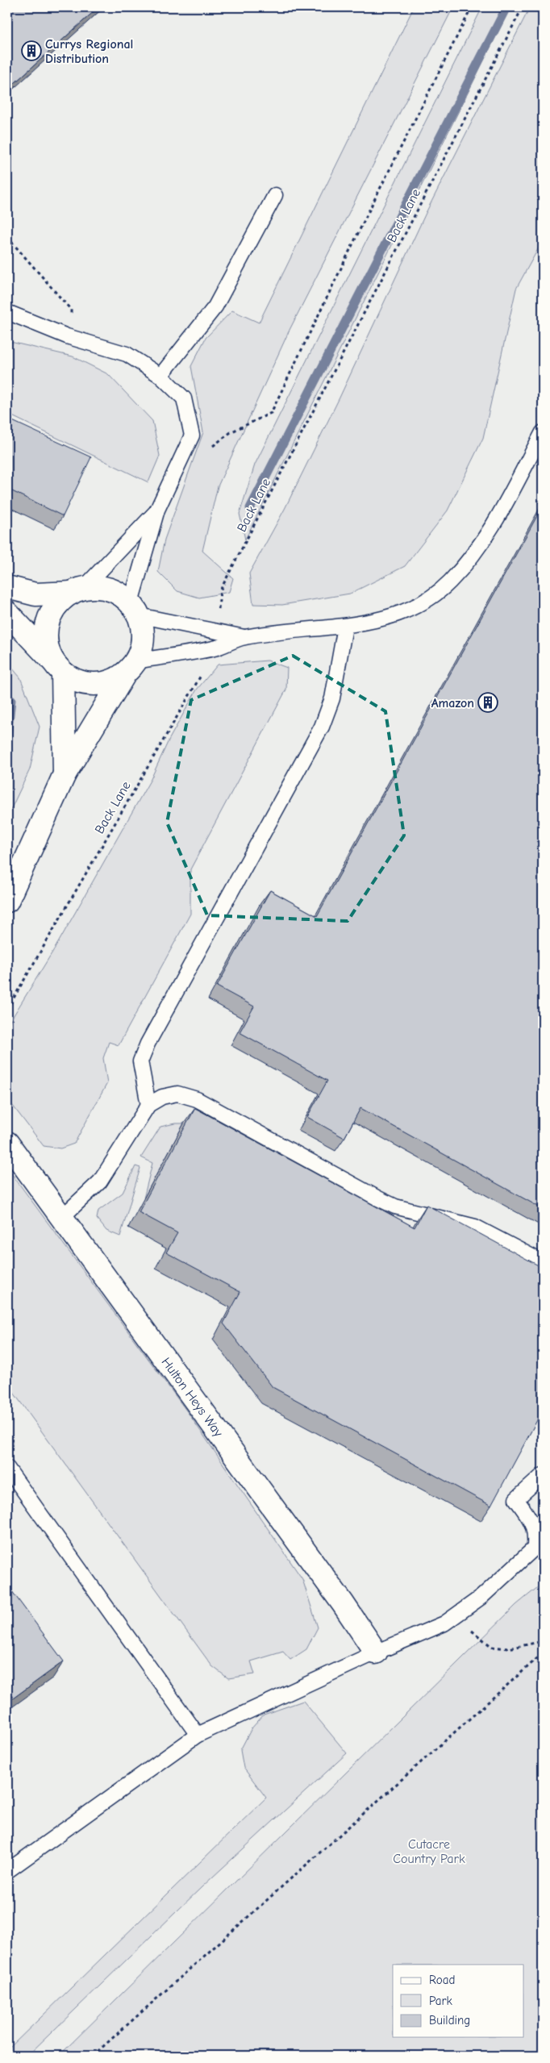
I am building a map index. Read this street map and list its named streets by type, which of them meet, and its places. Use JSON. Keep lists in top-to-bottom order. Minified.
{"streets":{"street":["Hulton Heys Way"],"path":["Back Lane"]},"parks":["Cutacre Country Park"],"places":{"building":["Currys Regional Distribution","Amazon"]},"legend":["Road","Park","Building"]}
